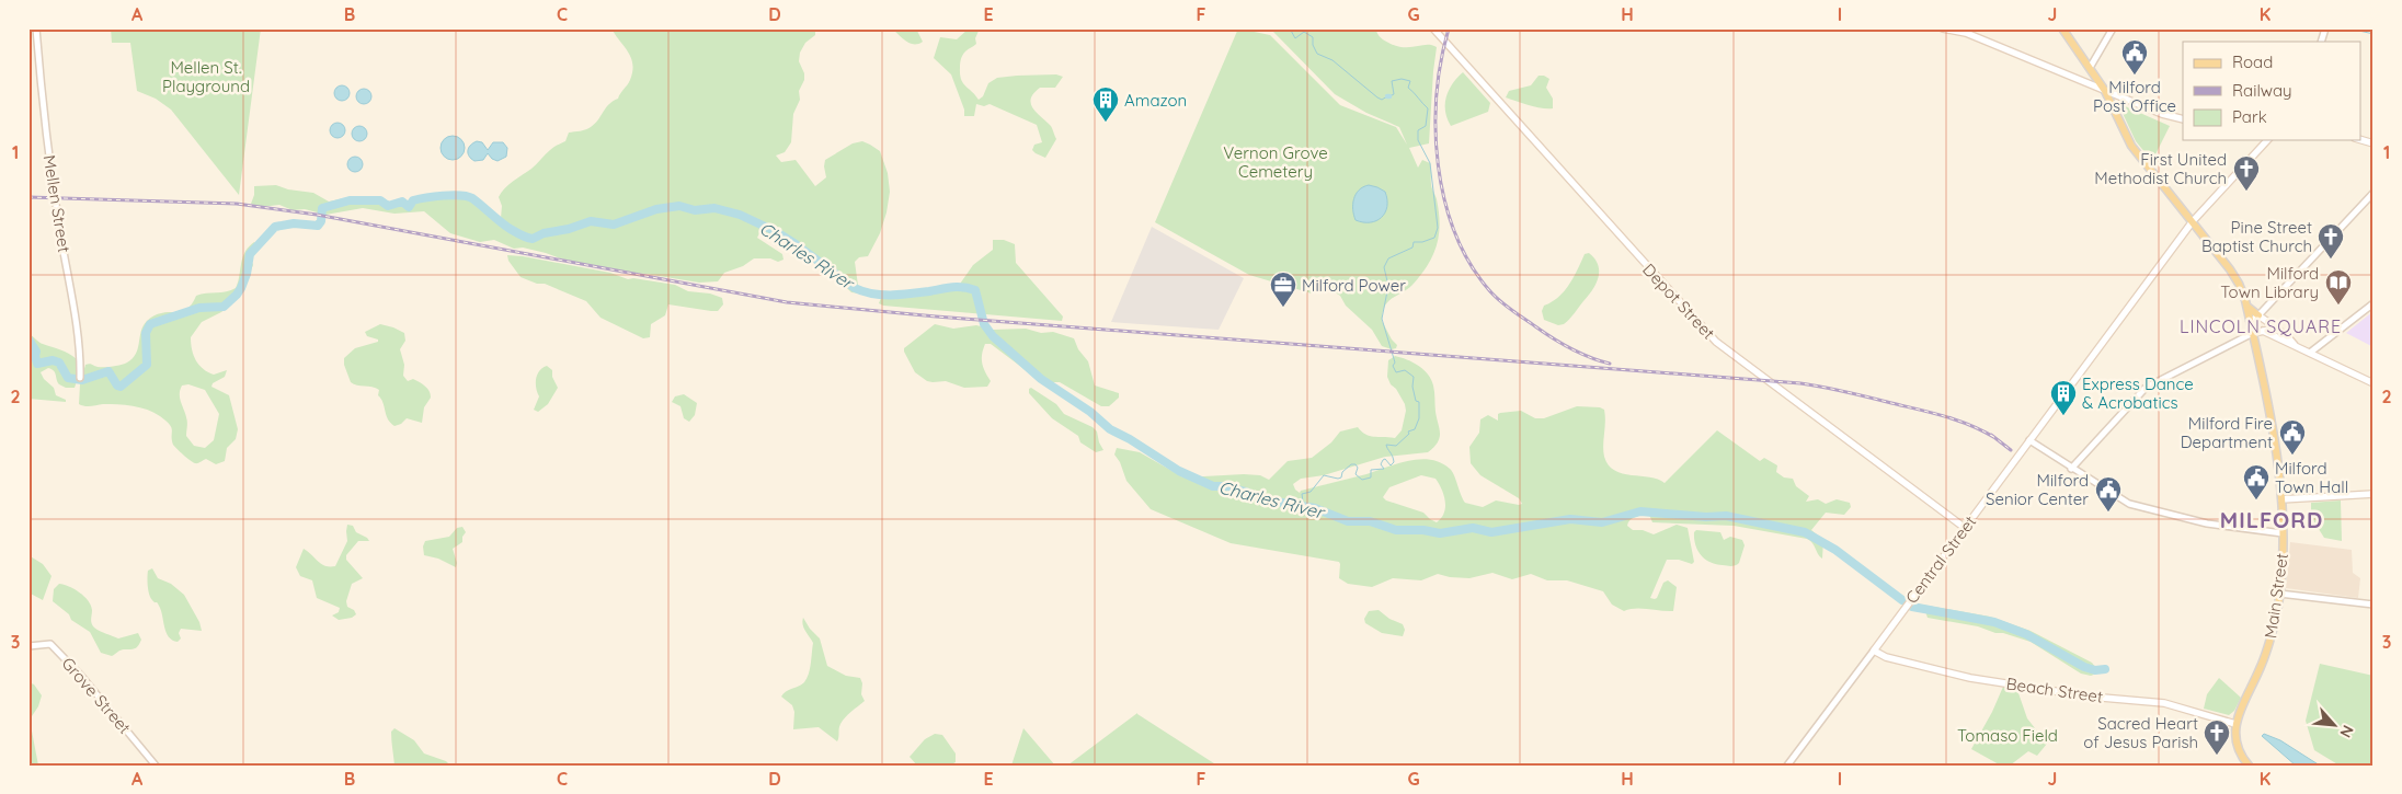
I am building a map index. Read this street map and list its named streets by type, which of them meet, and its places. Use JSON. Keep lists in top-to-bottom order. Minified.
{"streets":{"main road":["Depot Street","Central Street","Main Street","Beach Street"],"street":["Mellen Street","Grove Street"]},"crossings":[["Depot Street","Central Street"],["Central Street","Main Street"],["Central Street","Beach Street"],["Main Street","Beach Street"]],"districts":["LINCOLN SQUARE","MILFORD"],"water":["Charles River"],"parks":["Mellen St. Playground","Vernon Grove Cemetery","Tomaso Field"],"places":{"public building":["Milford Post Office","Milford Fire Department","Milford Town Hall","Milford Senior Center"],"building":["Amazon","Express Dance & Acrobatics"],"church":["First United Methodist Church","Pine Street Baptist Church","Sacred Heart of Jesus Parish"],"library":["Milford Town Library"],"office":["Milford Power"]},"legend":["Road","Railway","Park"],"north":"bottom right","grid":{"columns":["A","B","C","D","E","F","G","H","I","J","K"],"rows":["1","2","3"]}}
